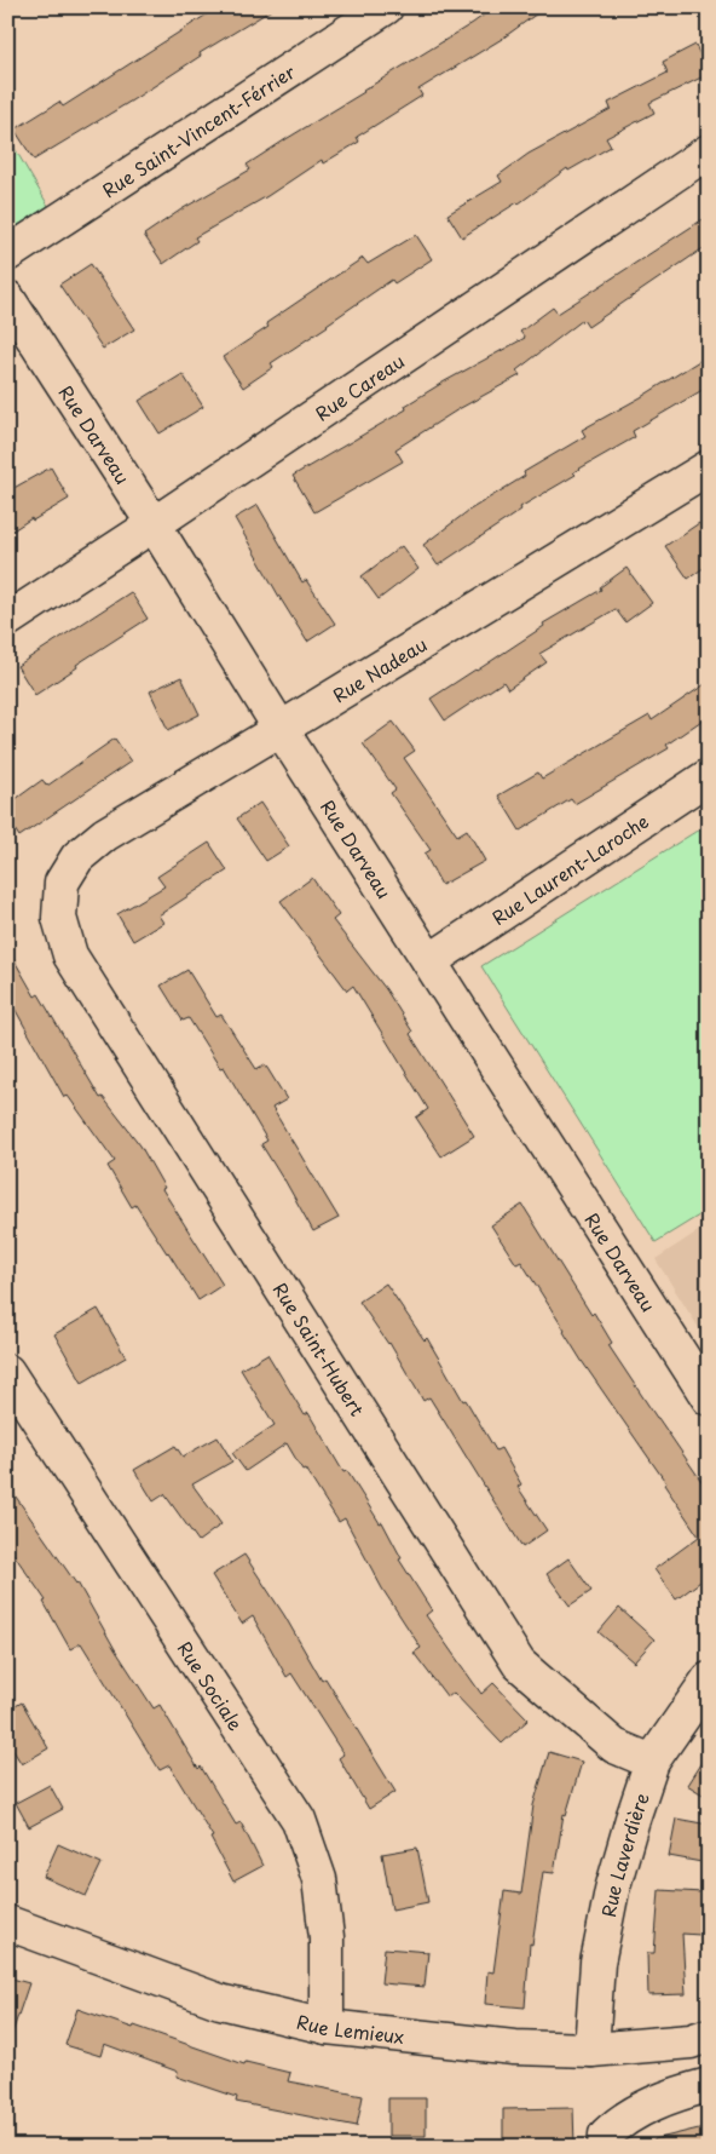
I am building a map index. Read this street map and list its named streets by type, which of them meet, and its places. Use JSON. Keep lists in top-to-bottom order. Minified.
{"streets":{"street":["Rue Saint-Vincent-Férrier","Rue Careau","Rue Darveau","Rue Nadeau","Rue Laurent-Laroche","Rue Saint-Hubert","Rue Sociale","Rue Laverdière","Rue Lemieux"]},"crossings":[["Rue Careau","Rue Darveau"],["Rue Darveau","Rue Nadeau"],["Rue Darveau","Rue Laurent-Laroche"],["Rue Nadeau","Rue Saint-Hubert"],["Rue Saint-Hubert","Rue Laverdière"],["Rue Sociale","Rue Lemieux"],["Rue Laverdière","Rue Lemieux"]]}
